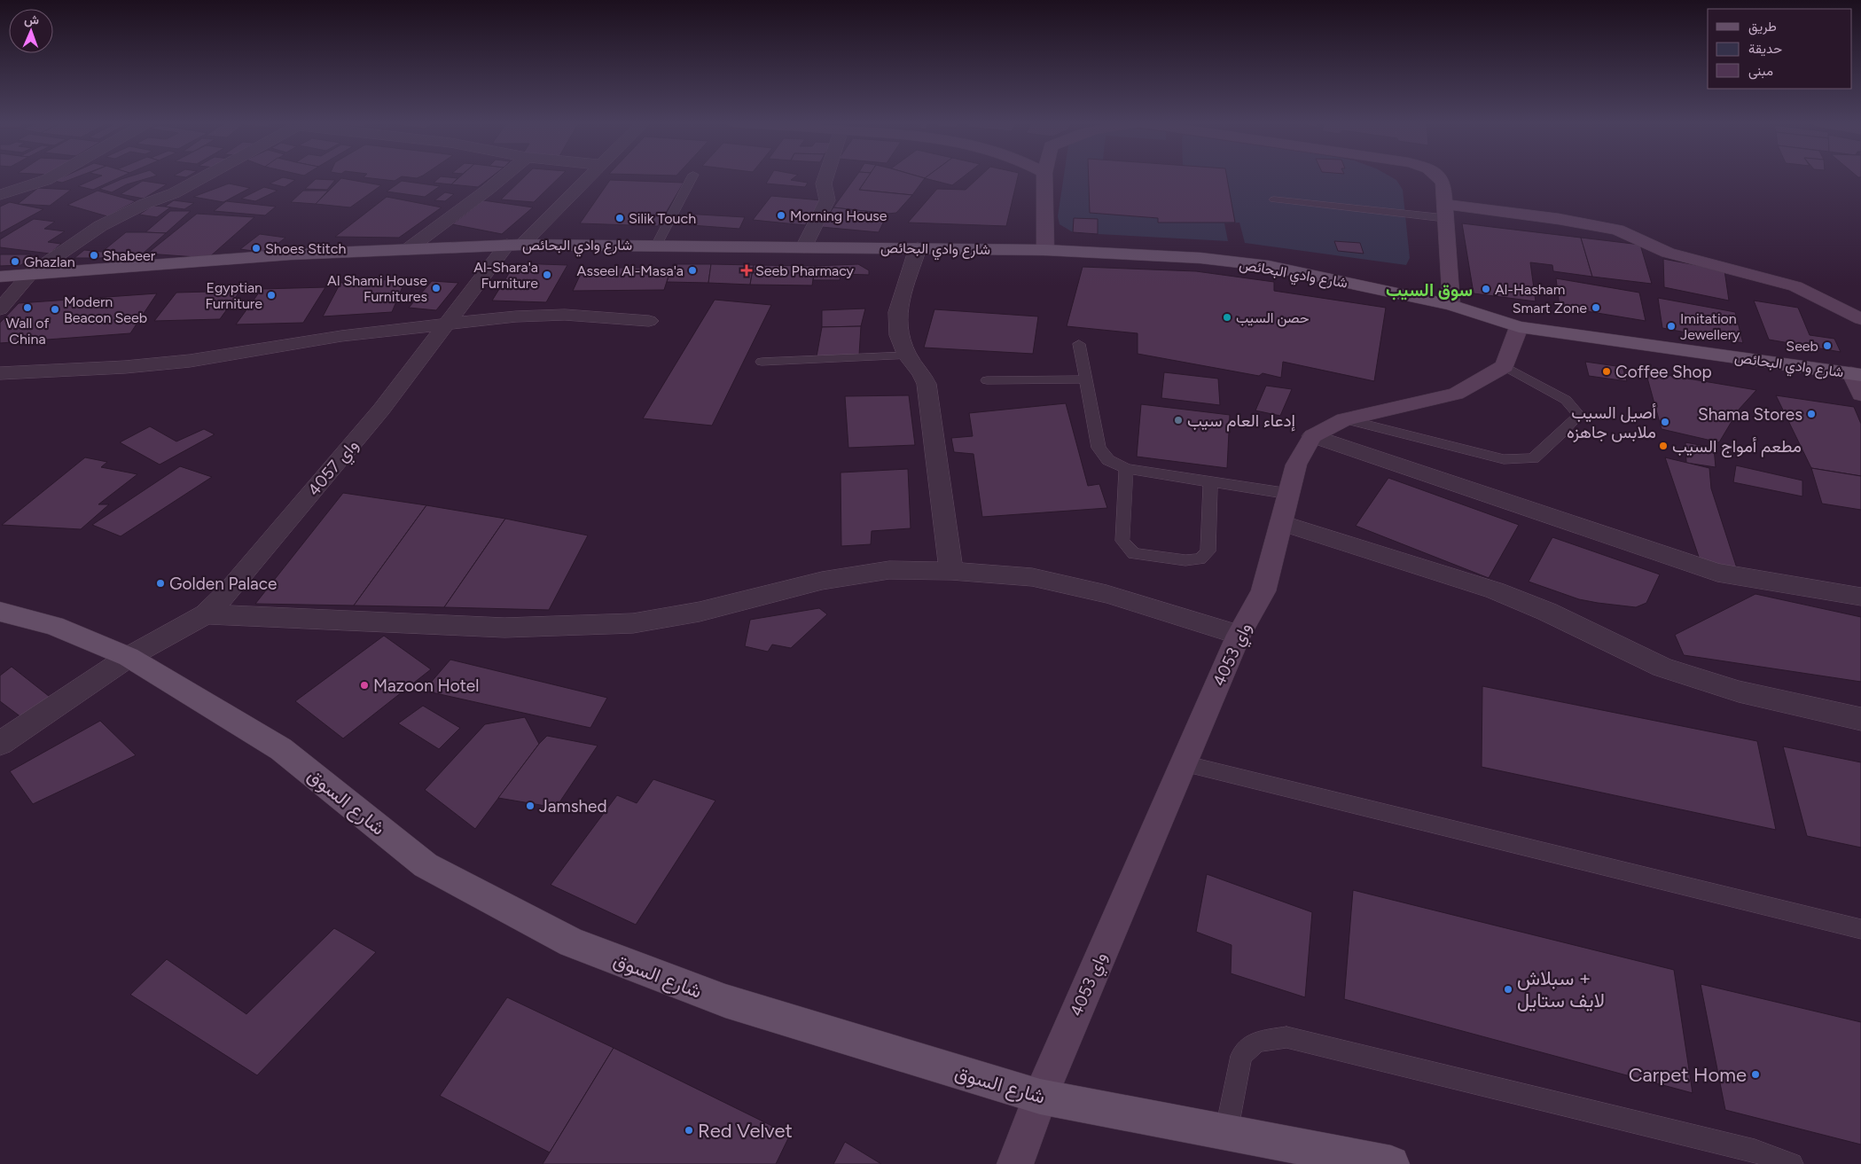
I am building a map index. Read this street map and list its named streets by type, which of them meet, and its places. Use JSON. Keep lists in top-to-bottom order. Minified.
{"streets":{"main road":["شارع وادي البحائص","شارع السوق"],"street":["واي 4057","واي 4053"]},"crossings":[["شارع وادي البحائص","واي 4057"],["واي 4057","شارع السوق"],["واي 4053","شارع السوق"]],"districts":["سوق السيب"],"places":{"other":["Morning House","Silik Touch","Shoes Stitch","Shabeer","Ghazlan","Asseel Al-Masa'a","Al-Shara'a Furniture","Al Shami House Furnitures","Al-Hasham","Egyptian Furniture","Wall of China","Smart Zone","Modern Beacon Seeb","حصن السيب","Imitation Jewellery","Seeb","Coffee Shop","Shama Stores","إدعاء العام سيب","أصيل السيب ملابس جاهزه","مطعم أمواج السيب","Golden Palace","Mazoon Hotel","Jamshed","سبلاش + لايف ستايل","Carpet Home","Red Velvet"],"health":["Seeb Pharmacy"]},"legend":["طريق","حديقة","مبنى"],"north":"top"}
